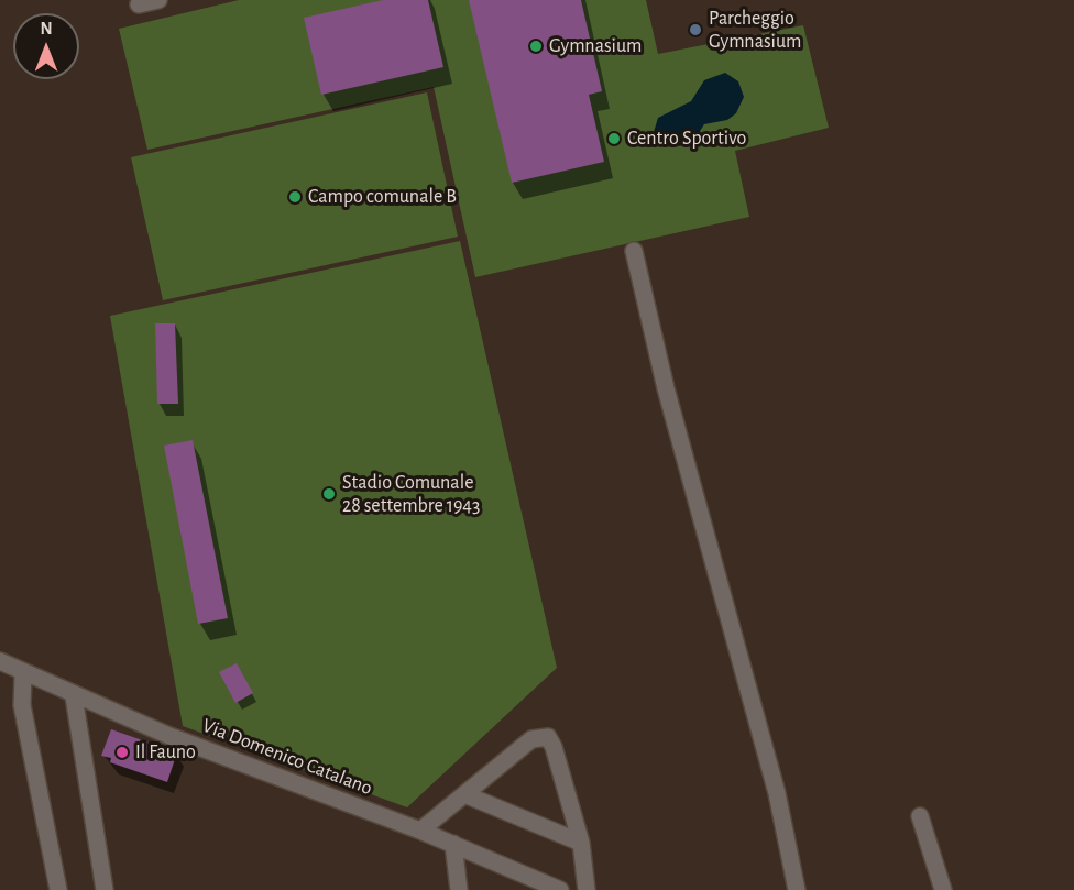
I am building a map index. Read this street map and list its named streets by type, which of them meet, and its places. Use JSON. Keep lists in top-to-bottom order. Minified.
{"streets":{"street":["Via Domenico Catalano"]},"places":["Parcheggio Gymnasium","Gymnasium","Centro Sportivo","Campo comunale B","Stadio Comunale 28 settembre 1943","Il Fauno"],"north":"top"}
